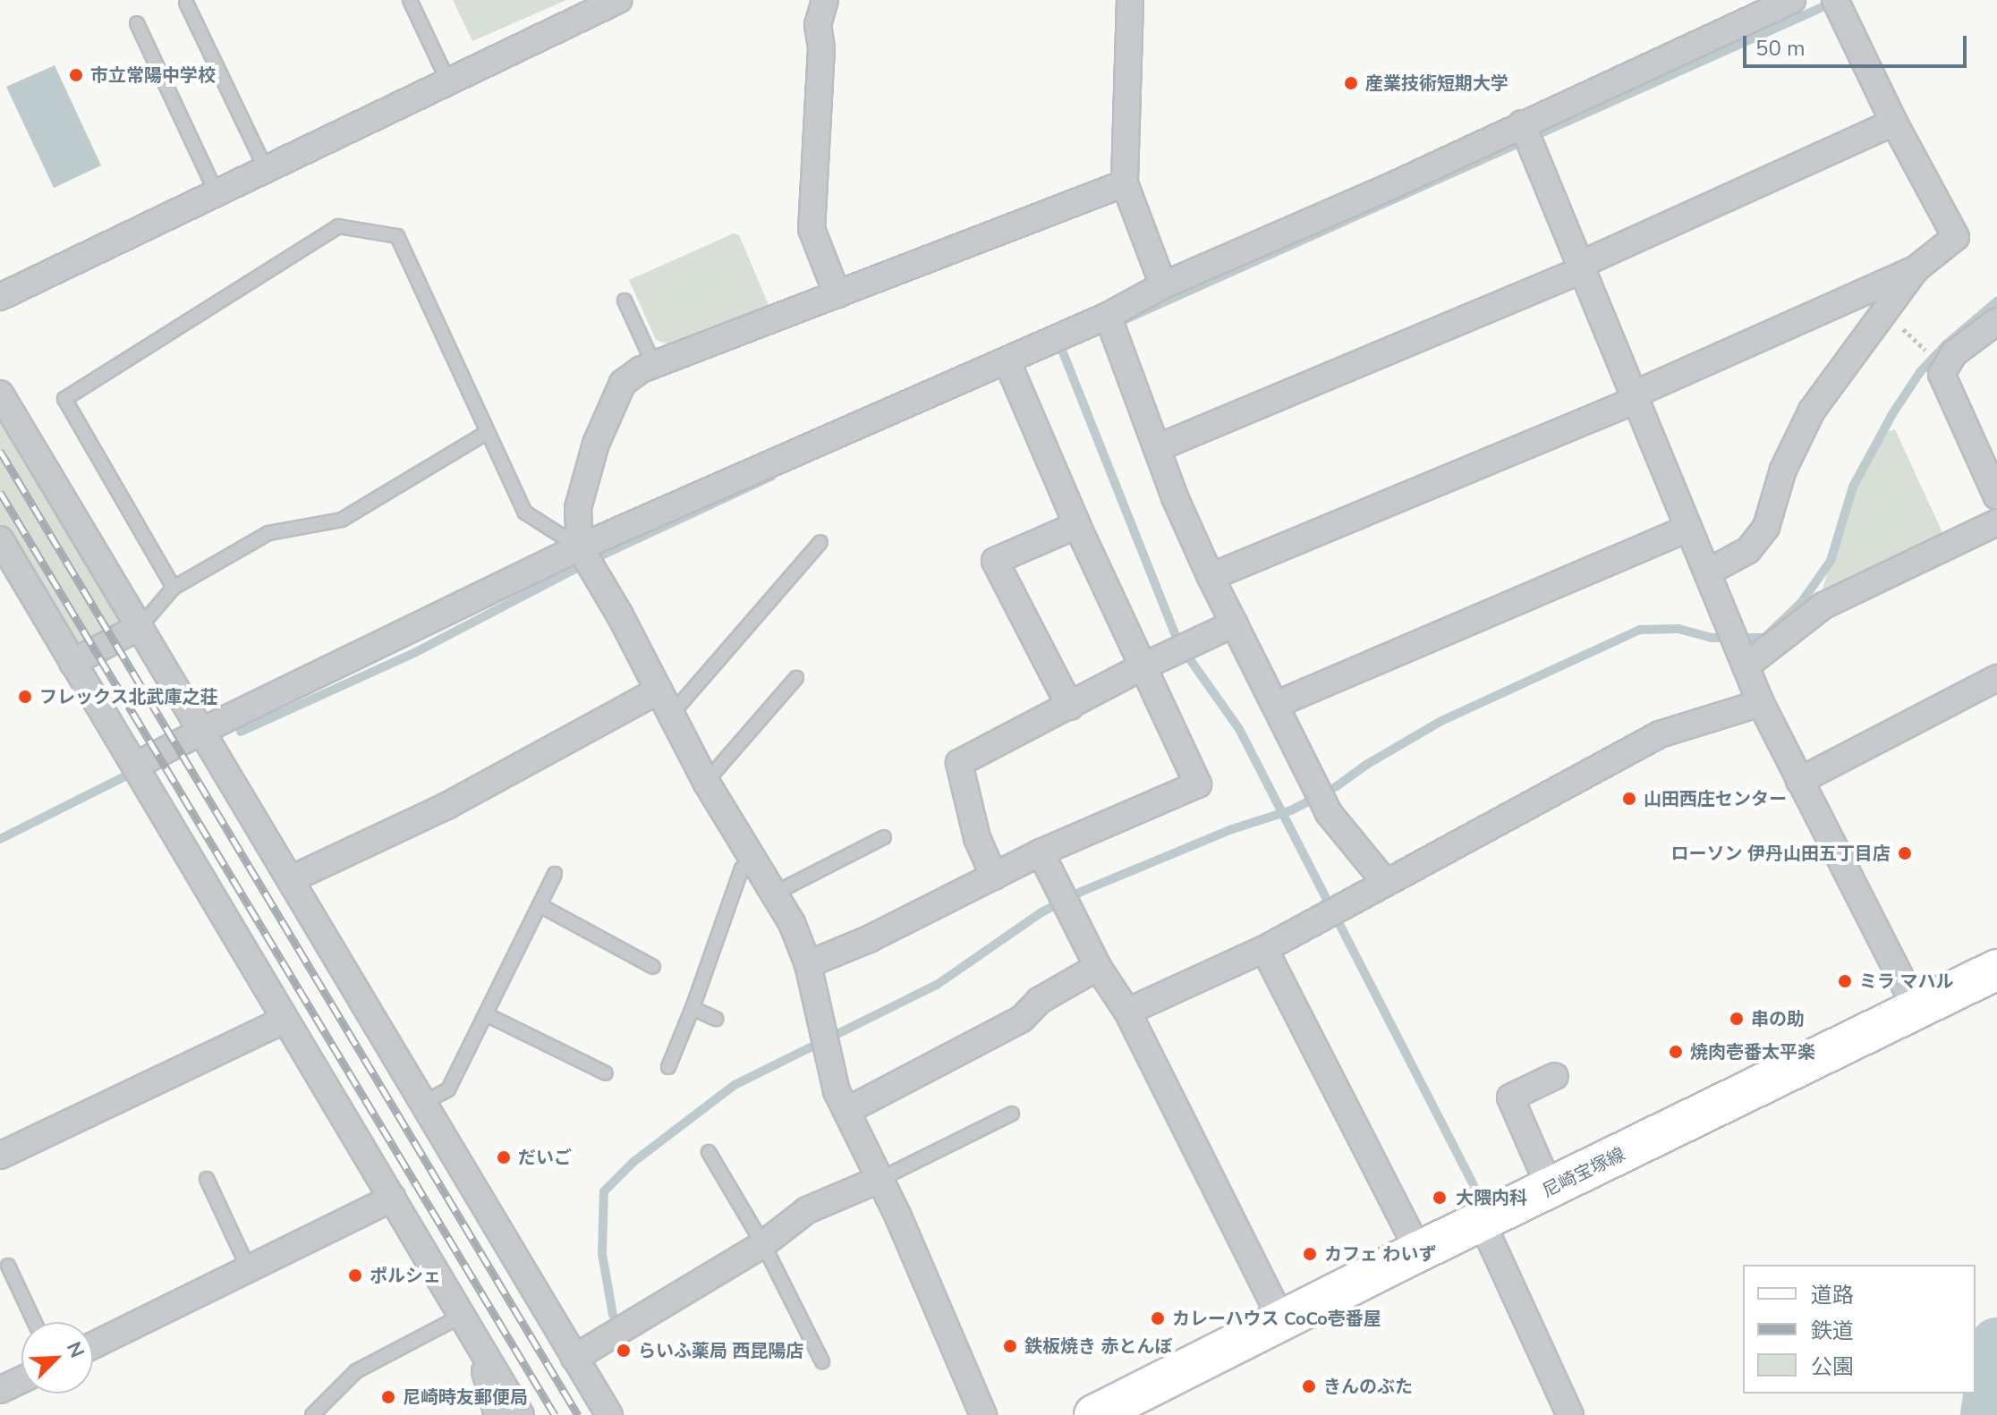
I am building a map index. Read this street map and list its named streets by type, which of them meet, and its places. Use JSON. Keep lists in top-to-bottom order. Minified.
{"streets":{"main road":["尼崎宝塚線"]},"places":["市立常陽中学校","産業技術短期大学","フレックス北武庫之荘","山田西庄センター","ローソン 伊丹山田五丁目店","ミラ マハル","串の助","焼肉壱番太平楽","だいご","大隈内科","カフェ わいず","ポルシェ","カレーハウス CoCo壱番屋","鉄板焼き 赤とんぼ","らいふ薬局 西昆陽店","きんのぶた","尼崎時友郵便局"],"legend":["道路","鉄道","公園"],"scale_bar":"50 m","north":"top right"}
